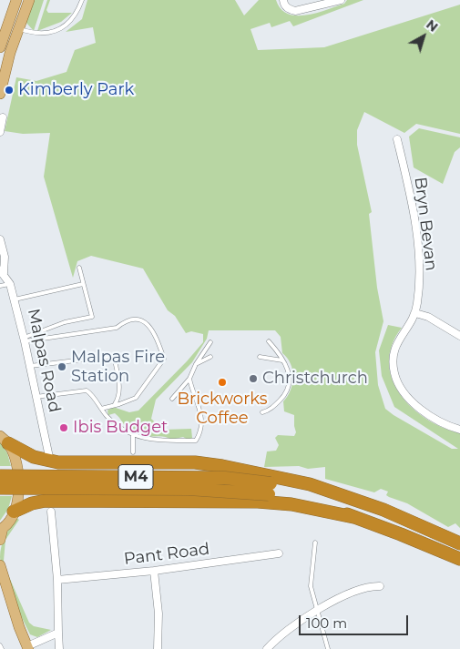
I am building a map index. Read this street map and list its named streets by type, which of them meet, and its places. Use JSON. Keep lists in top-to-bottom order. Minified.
{"streets":{"highway":["M4"],"street":["Bryn Bevan","Malpas Road","Pant Road"]},"places":["Kimberly Park","Malpas Fire Station","Christchurch","Brickworks Coffee","Ibis Budget"],"scale_bar":"100 m","north":"top right"}
